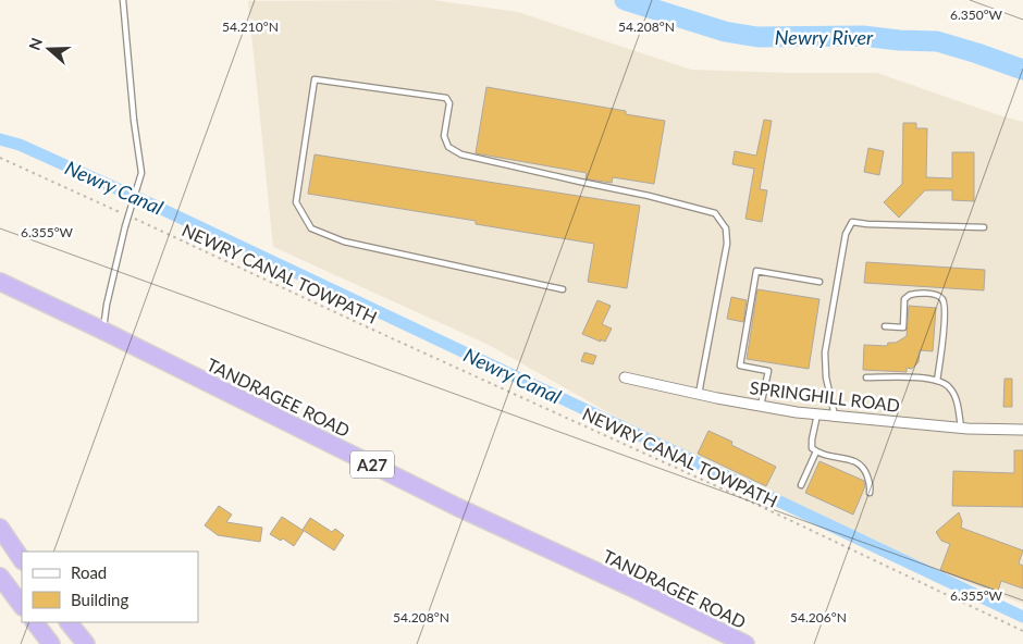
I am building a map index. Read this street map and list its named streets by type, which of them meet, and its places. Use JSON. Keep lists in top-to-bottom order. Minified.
{"streets":{"highway":["TANDRAGEE ROAD","A27"],"street":["SPRINGHILL ROAD"],"path":["NEWRY CANAL TOWPATH"]},"water":["Newry River","Newry Canal"],"legend":["Road","Building"],"north":"left","coordinates":["6.350°W","54.210°N","54.208°N","6.355°W","54.206°N"]}
